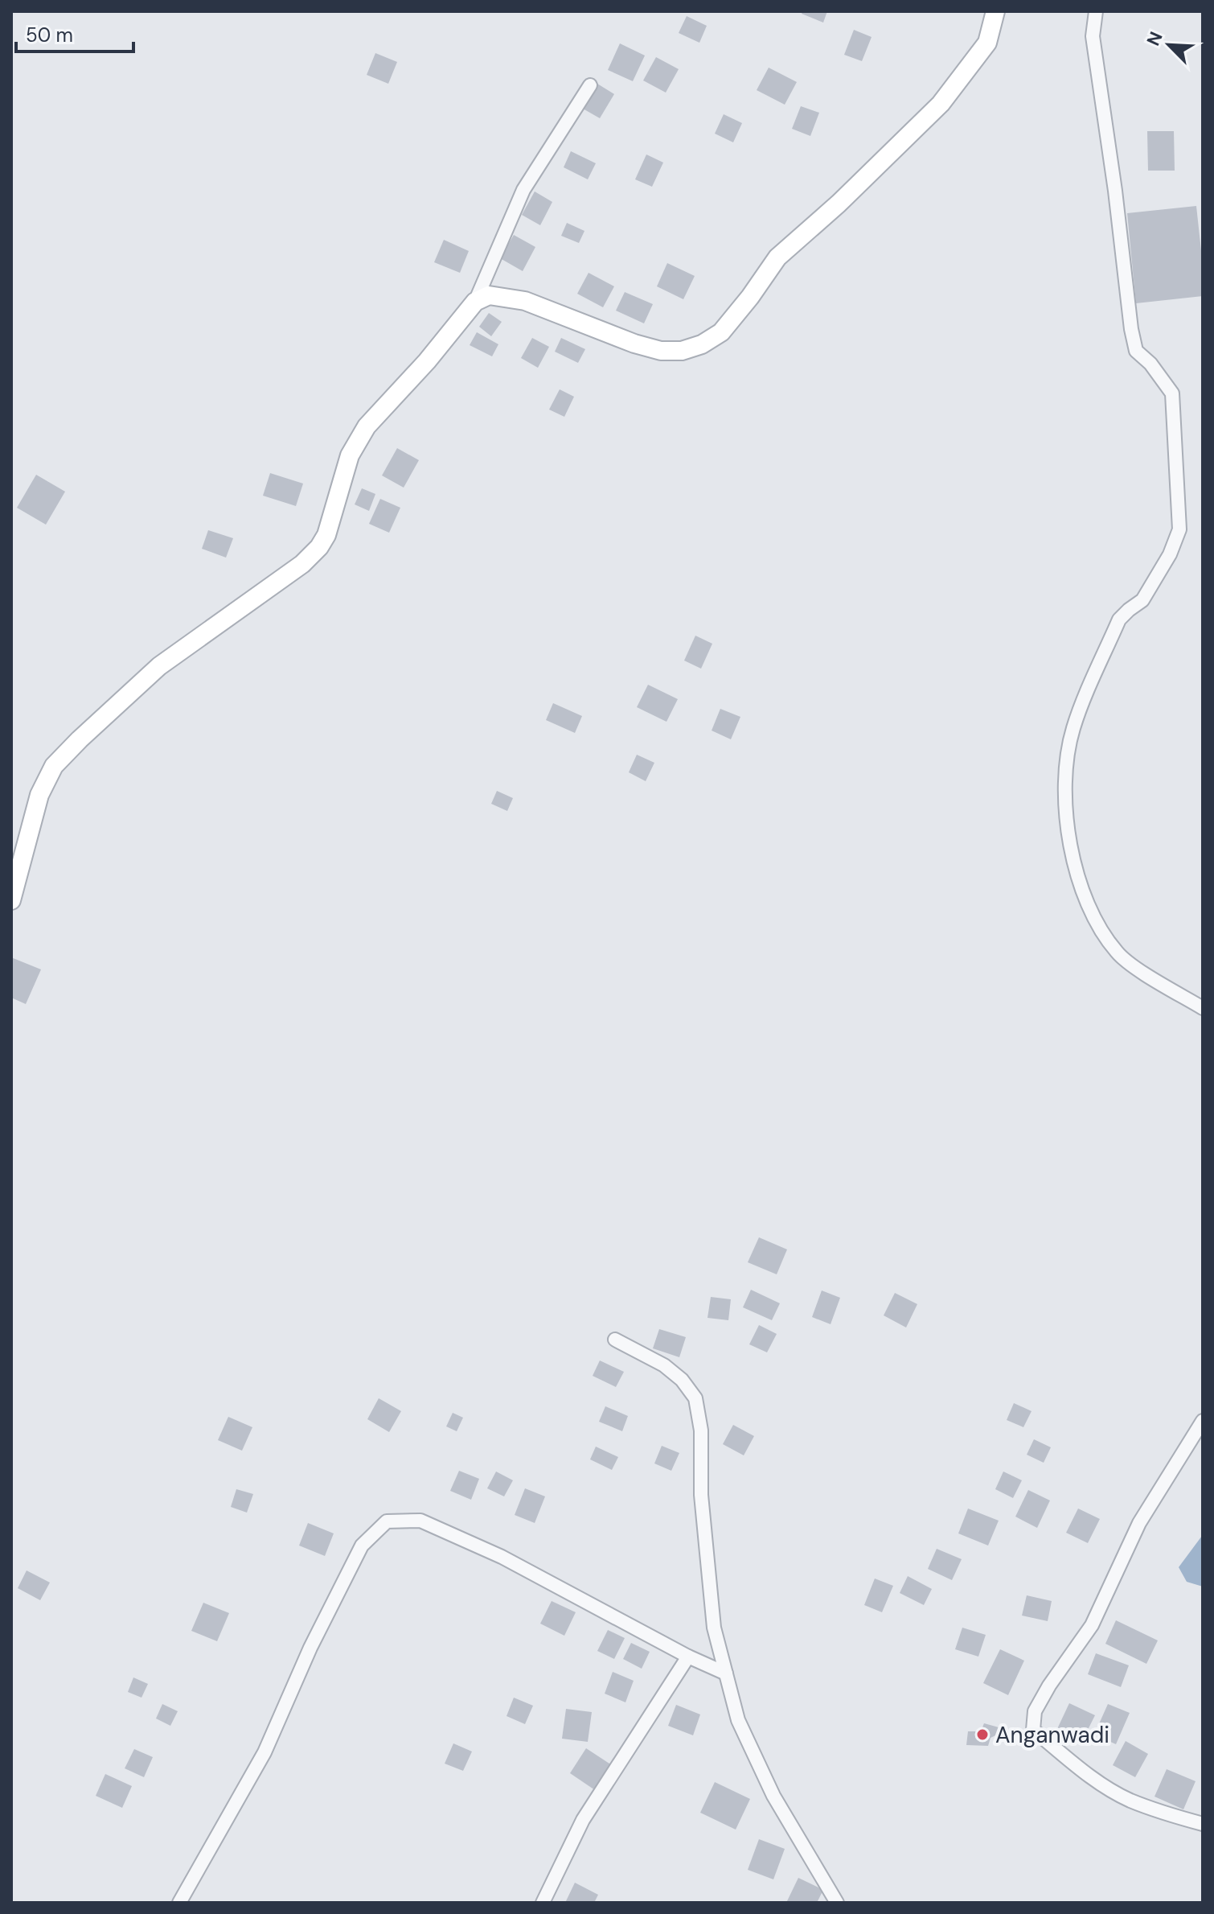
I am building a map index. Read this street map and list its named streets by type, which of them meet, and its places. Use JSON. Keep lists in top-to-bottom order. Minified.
{"places":["Anganwadi"],"scale_bar":"50 m","north":"top left"}
